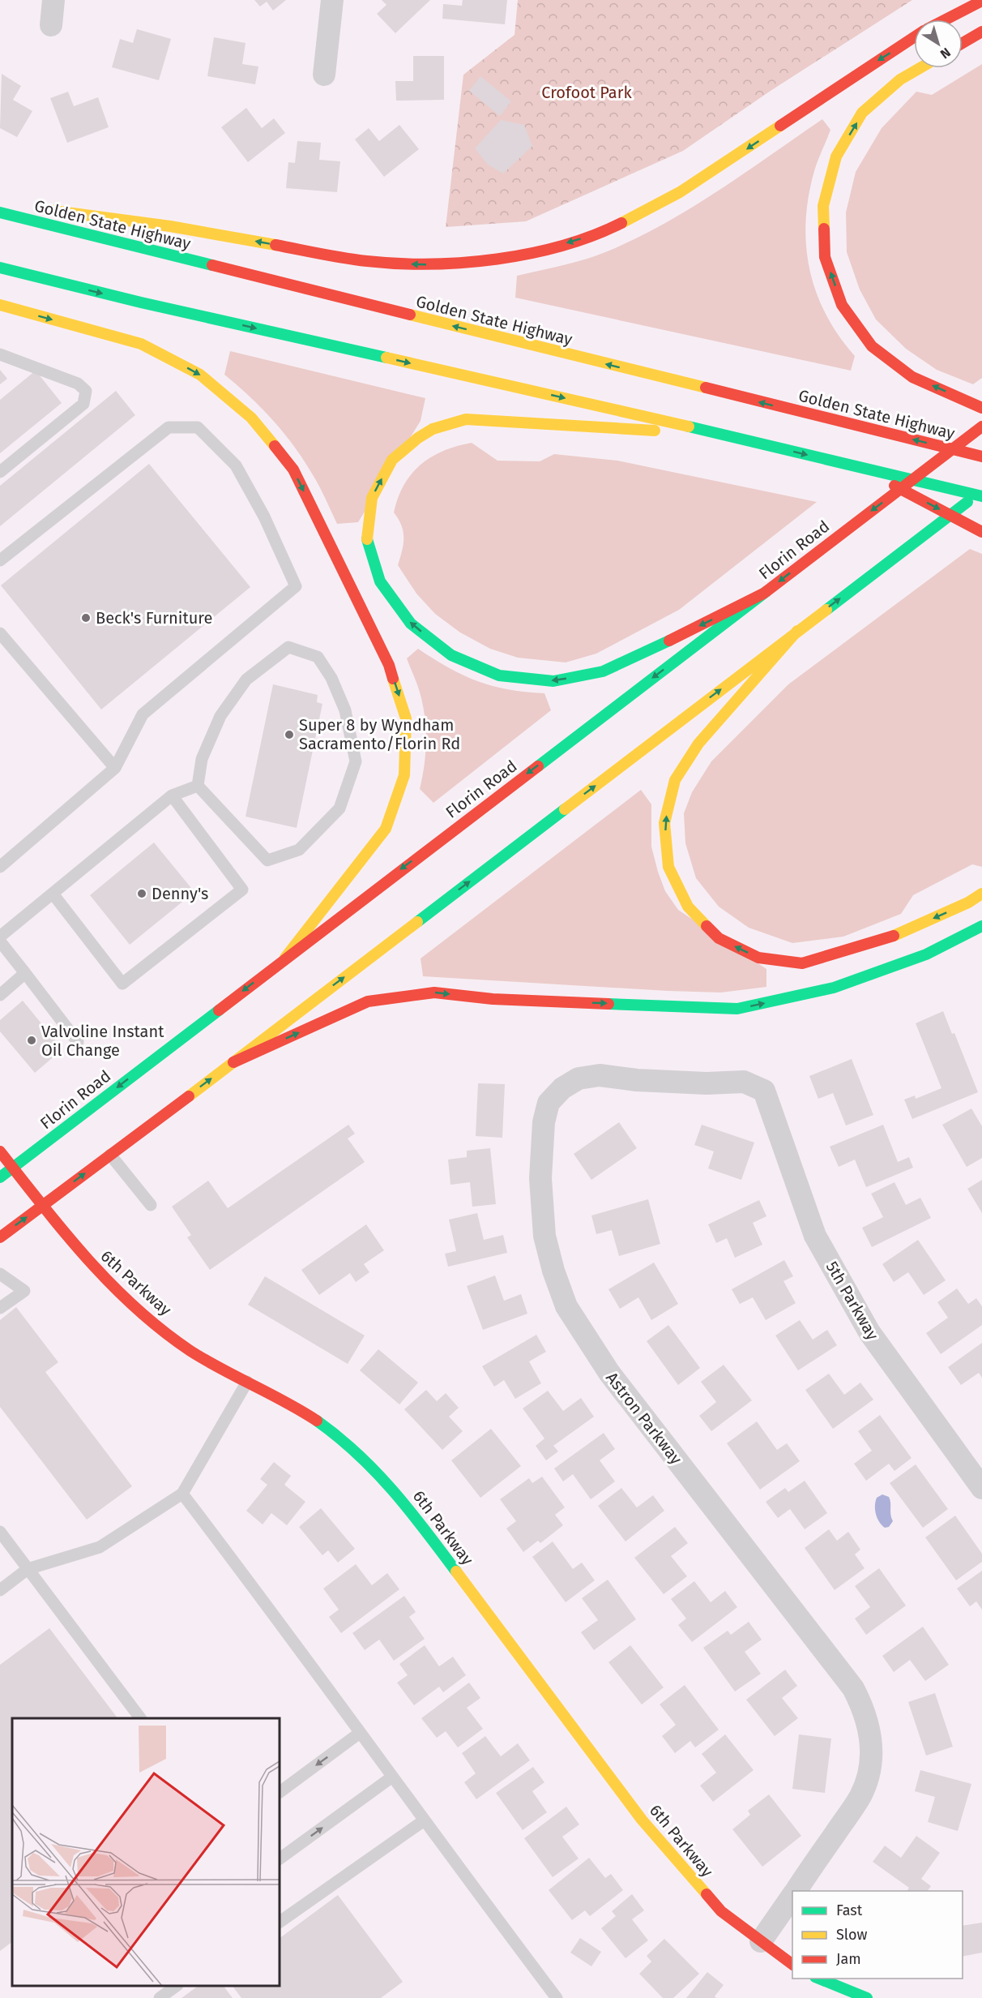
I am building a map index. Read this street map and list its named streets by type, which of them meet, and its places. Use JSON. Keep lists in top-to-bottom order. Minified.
{"streets":{"main road":["Golden State Highway","Florin Road","6th Parkway"],"street":["5th Parkway","Astron Parkway"]},"crossings":[["Florin Road","6th Parkway"],["6th Parkway","Astron Parkway"],["5th Parkway","Astron Parkway"]],"parks":["Crofoot Park"],"places":["Beck's Furniture","Super 8 by Wyndham Sacramento/Florin Rd","Denny's","Valvoline Instant Oil Change"],"legend":["Fast","Slow","Jam"],"north":"bottom right"}
